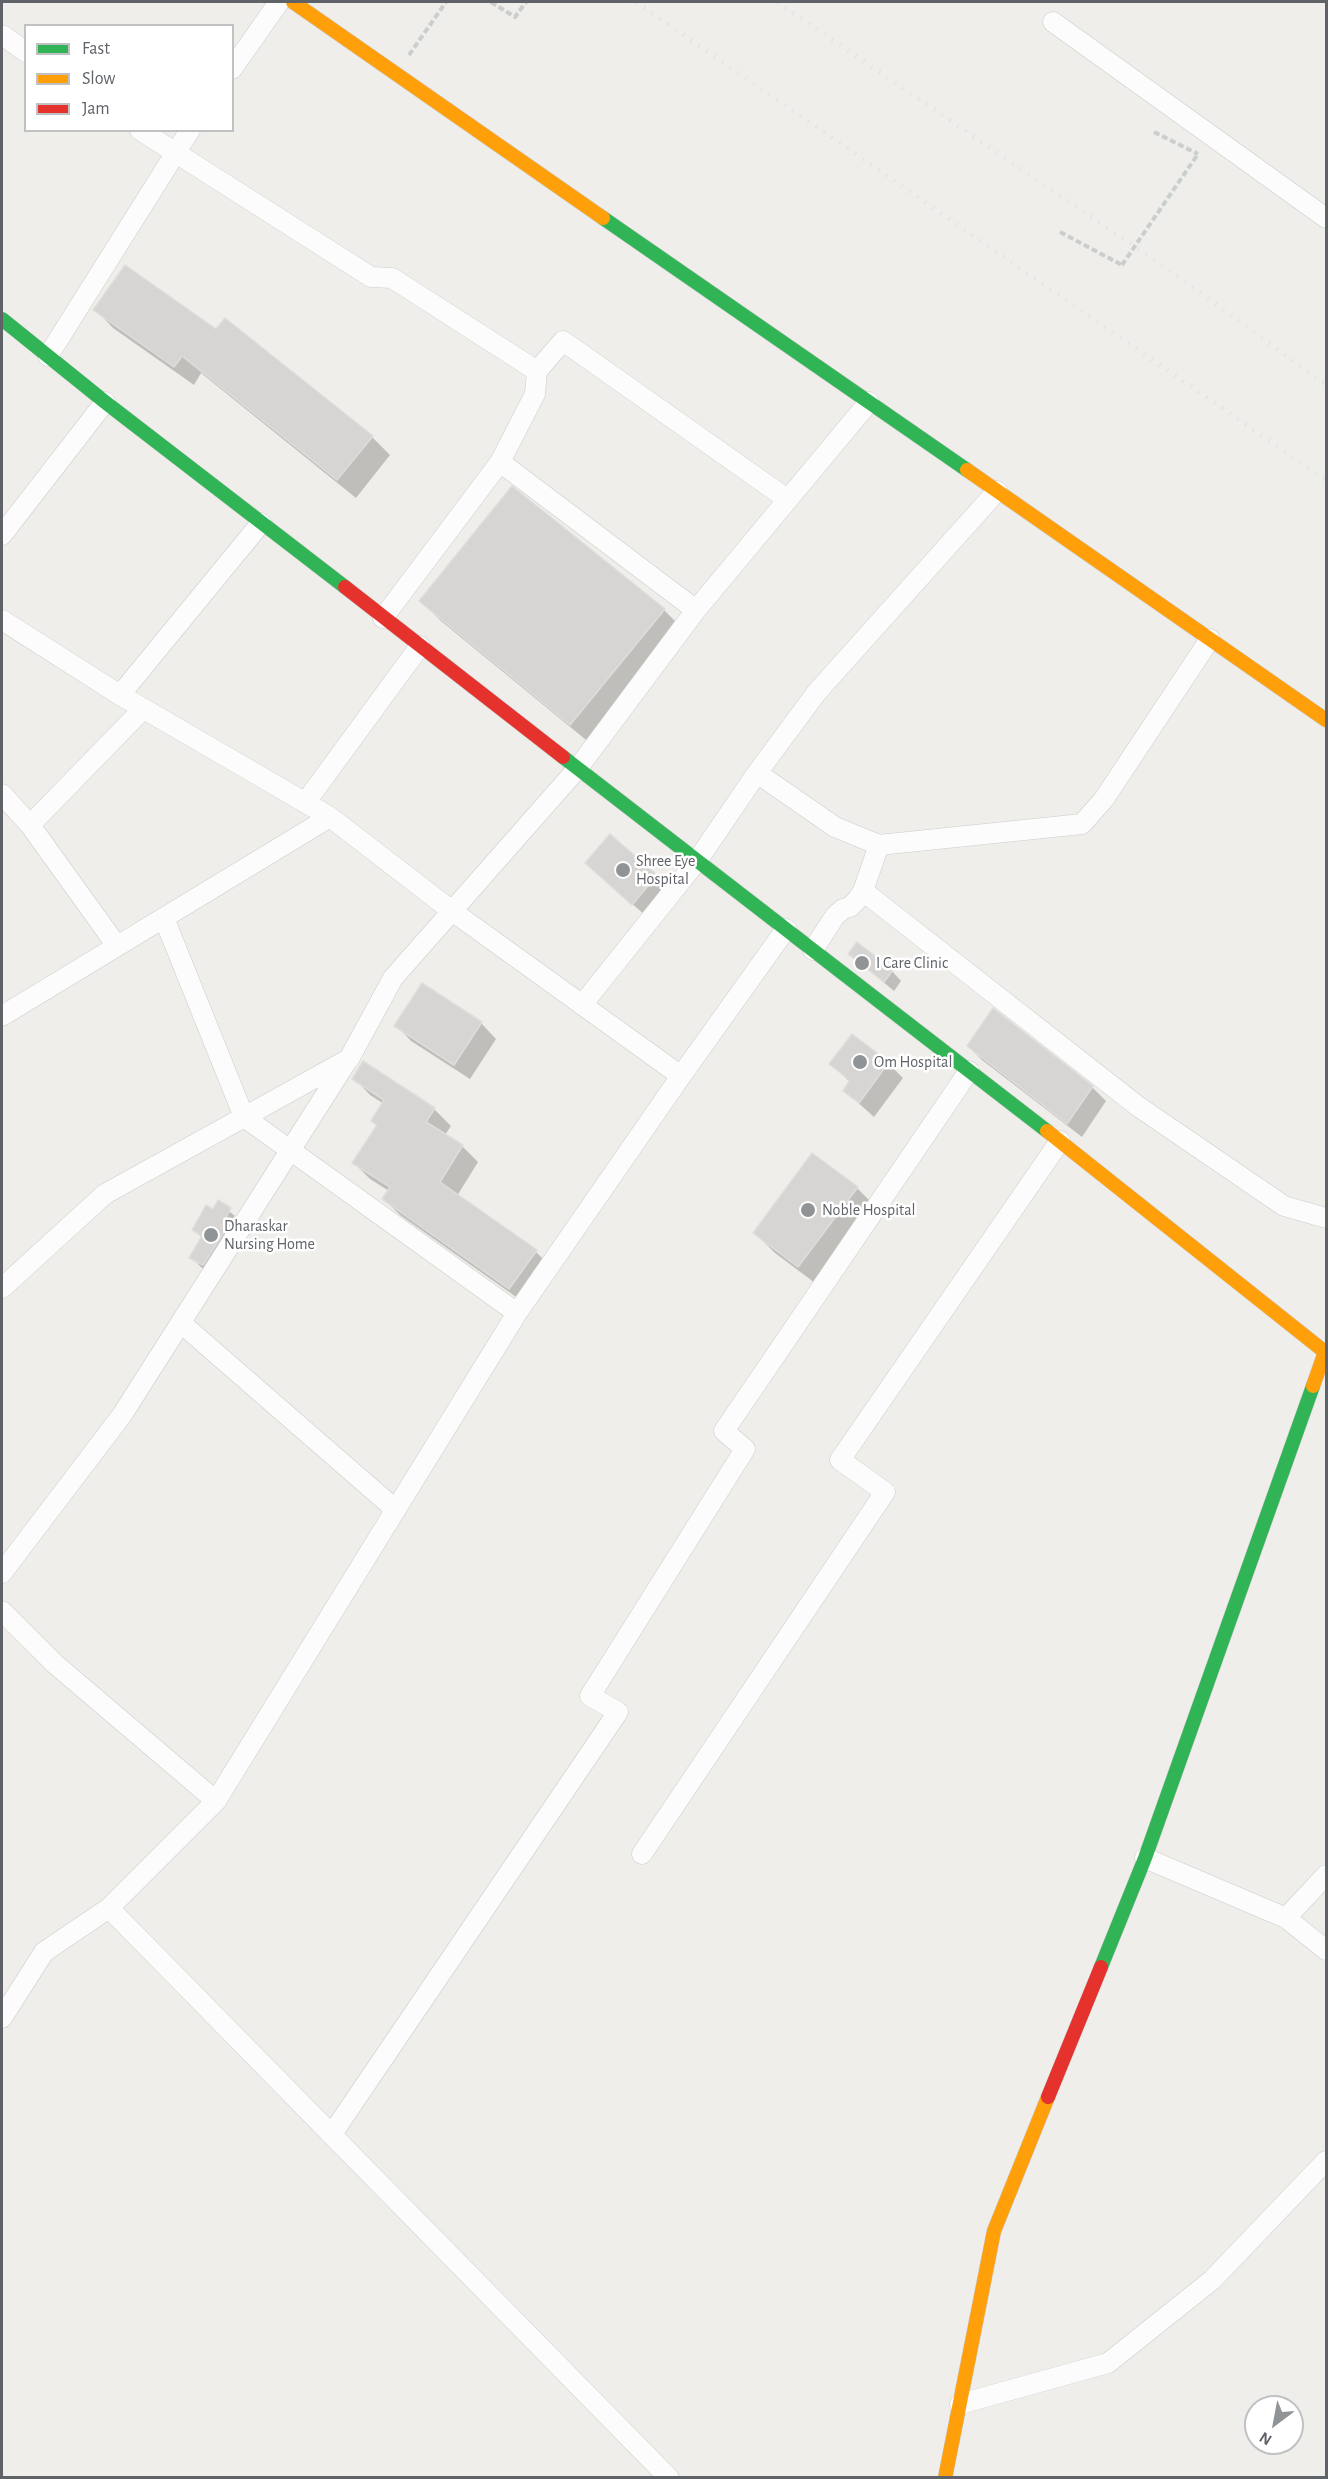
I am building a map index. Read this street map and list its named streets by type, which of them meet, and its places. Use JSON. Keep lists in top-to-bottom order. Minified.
{"places":["Shree Eye Hospital","I Care Clinic","Om Hospital","Noble Hospital","Dharaskar Nursing Home"],"legend":["Fast","Slow","Jam"],"north":"bottom left"}
